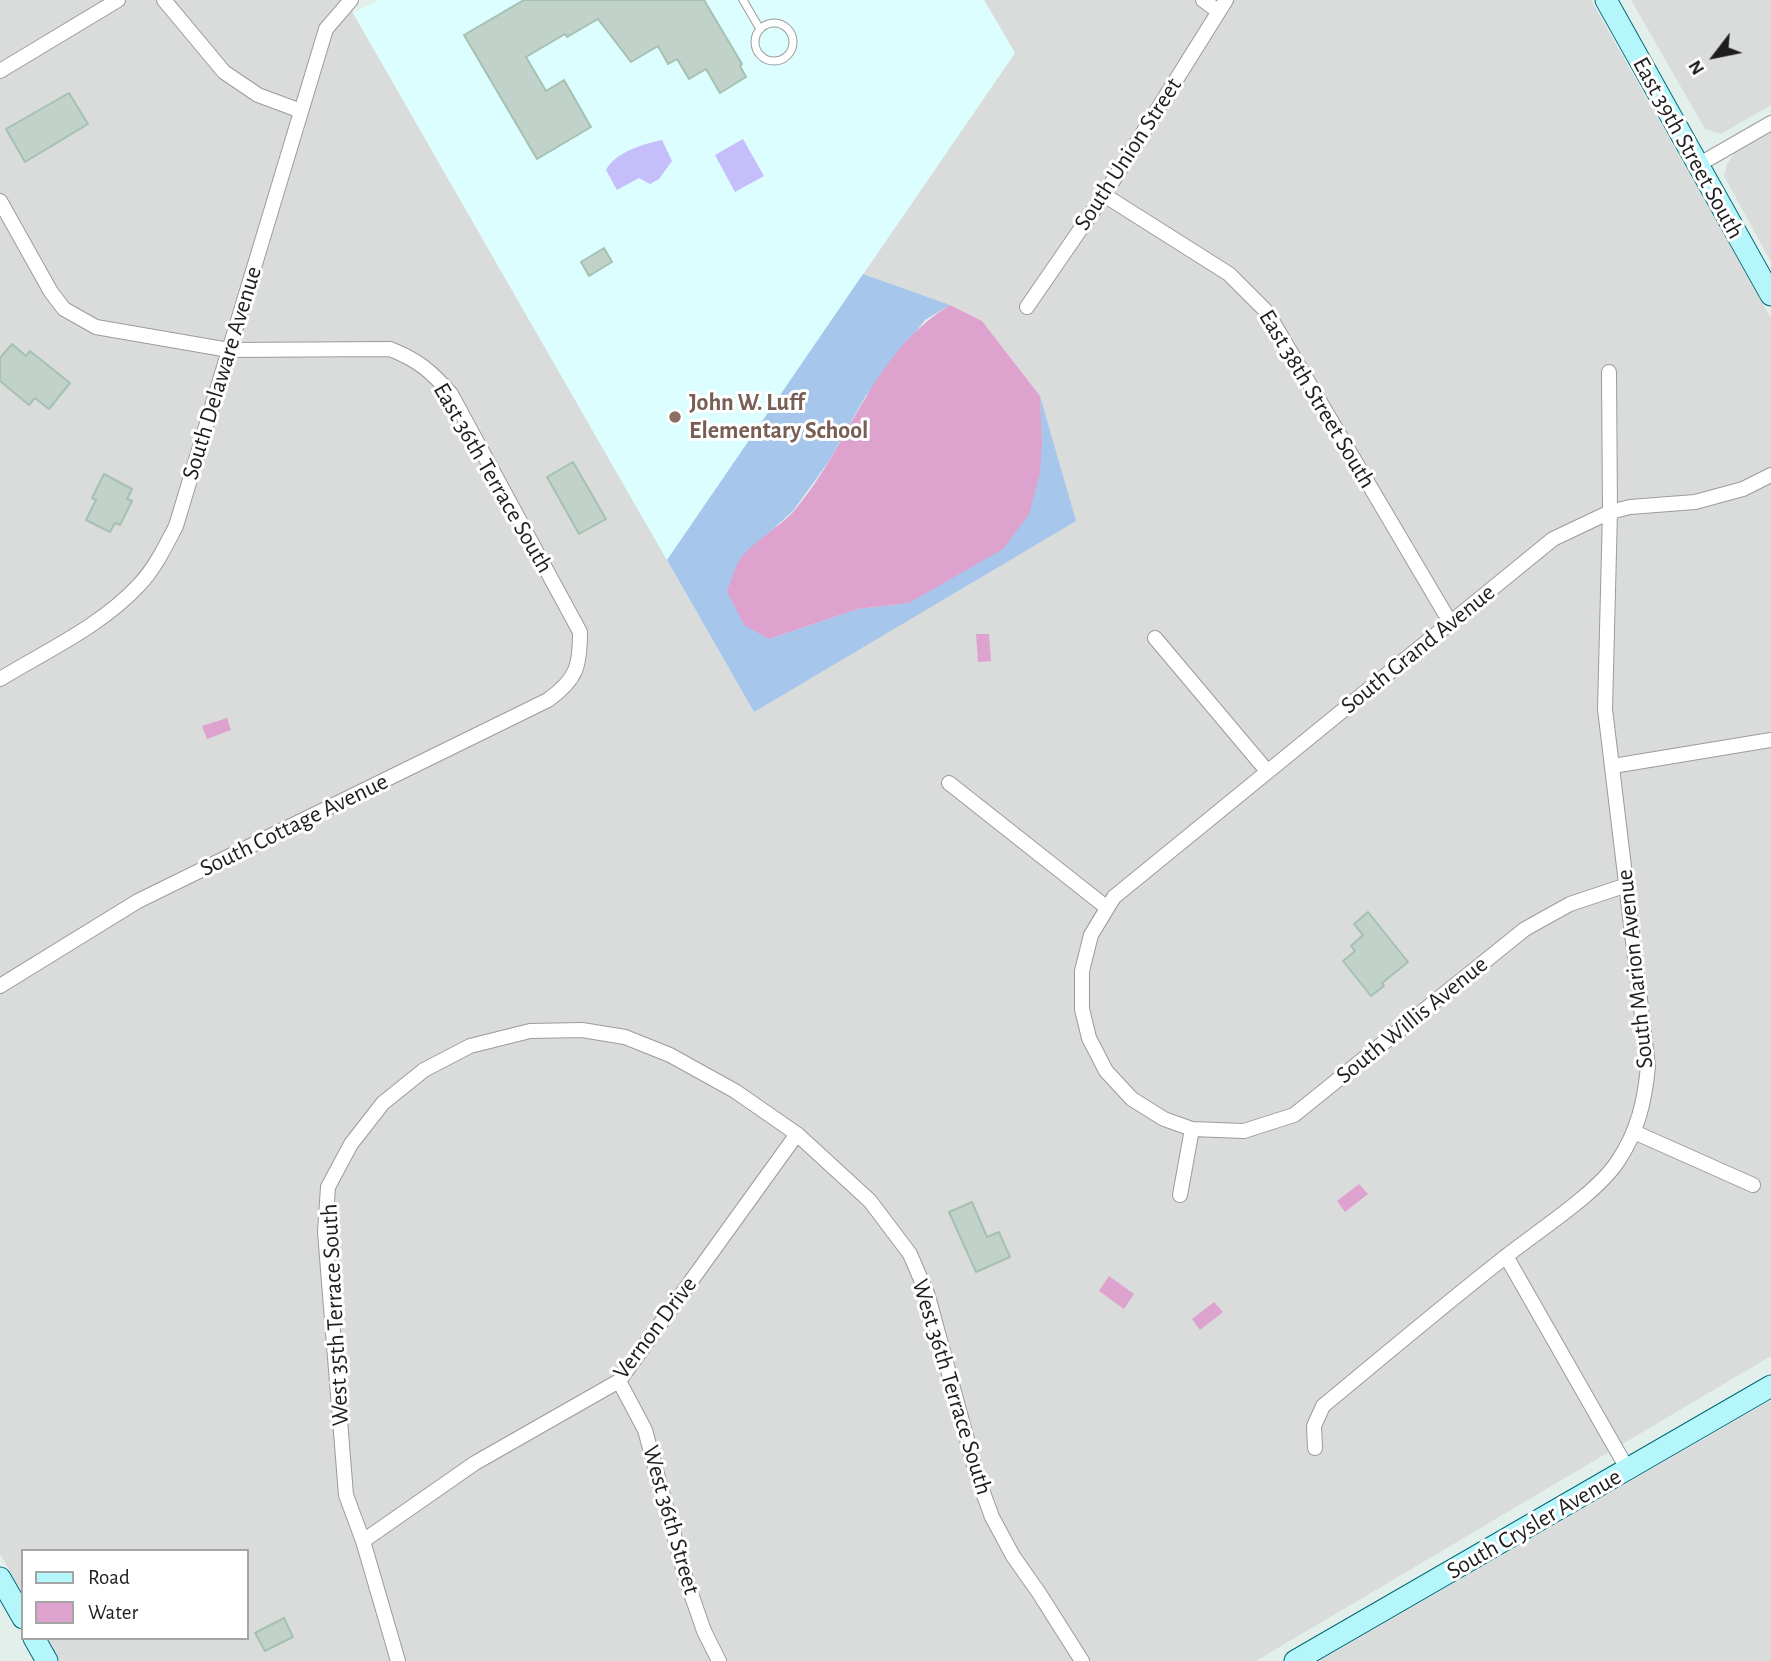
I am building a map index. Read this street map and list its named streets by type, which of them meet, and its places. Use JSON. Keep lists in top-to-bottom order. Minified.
{"streets":{"main road":["East 39th Street South","South Crysler Avenue"],"street":["South Union Street","South Delaware Avenue","East 38th Street South","East 36th Terrace South","South Grand Avenue","South Cottage Avenue","South Marion Avenue","South Willis Avenue","West 35th Terrace South","Vernon Drive","West 36th Terrace South","West 36th Street"]},"crossings":[["South Union Street","East 38th Street South"],["South Delaware Avenue","East 36th Terrace South"],["East 38th Street South","South Grand Avenue"],["East 36th Terrace South","South Cottage Avenue"],["South Grand Avenue","South Marion Avenue"],["South Grand Avenue","South Willis Avenue"],["South Marion Avenue","South Willis Avenue"],["West 35th Terrace South","Vernon Drive"],["West 35th Terrace South","West 36th Terrace South"],["Vernon Drive","West 36th Terrace South"],["Vernon Drive","West 36th Street"]],"places":["John W. Luff Elementary School"],"legend":["Road","Water"],"north":"bottom left"}
